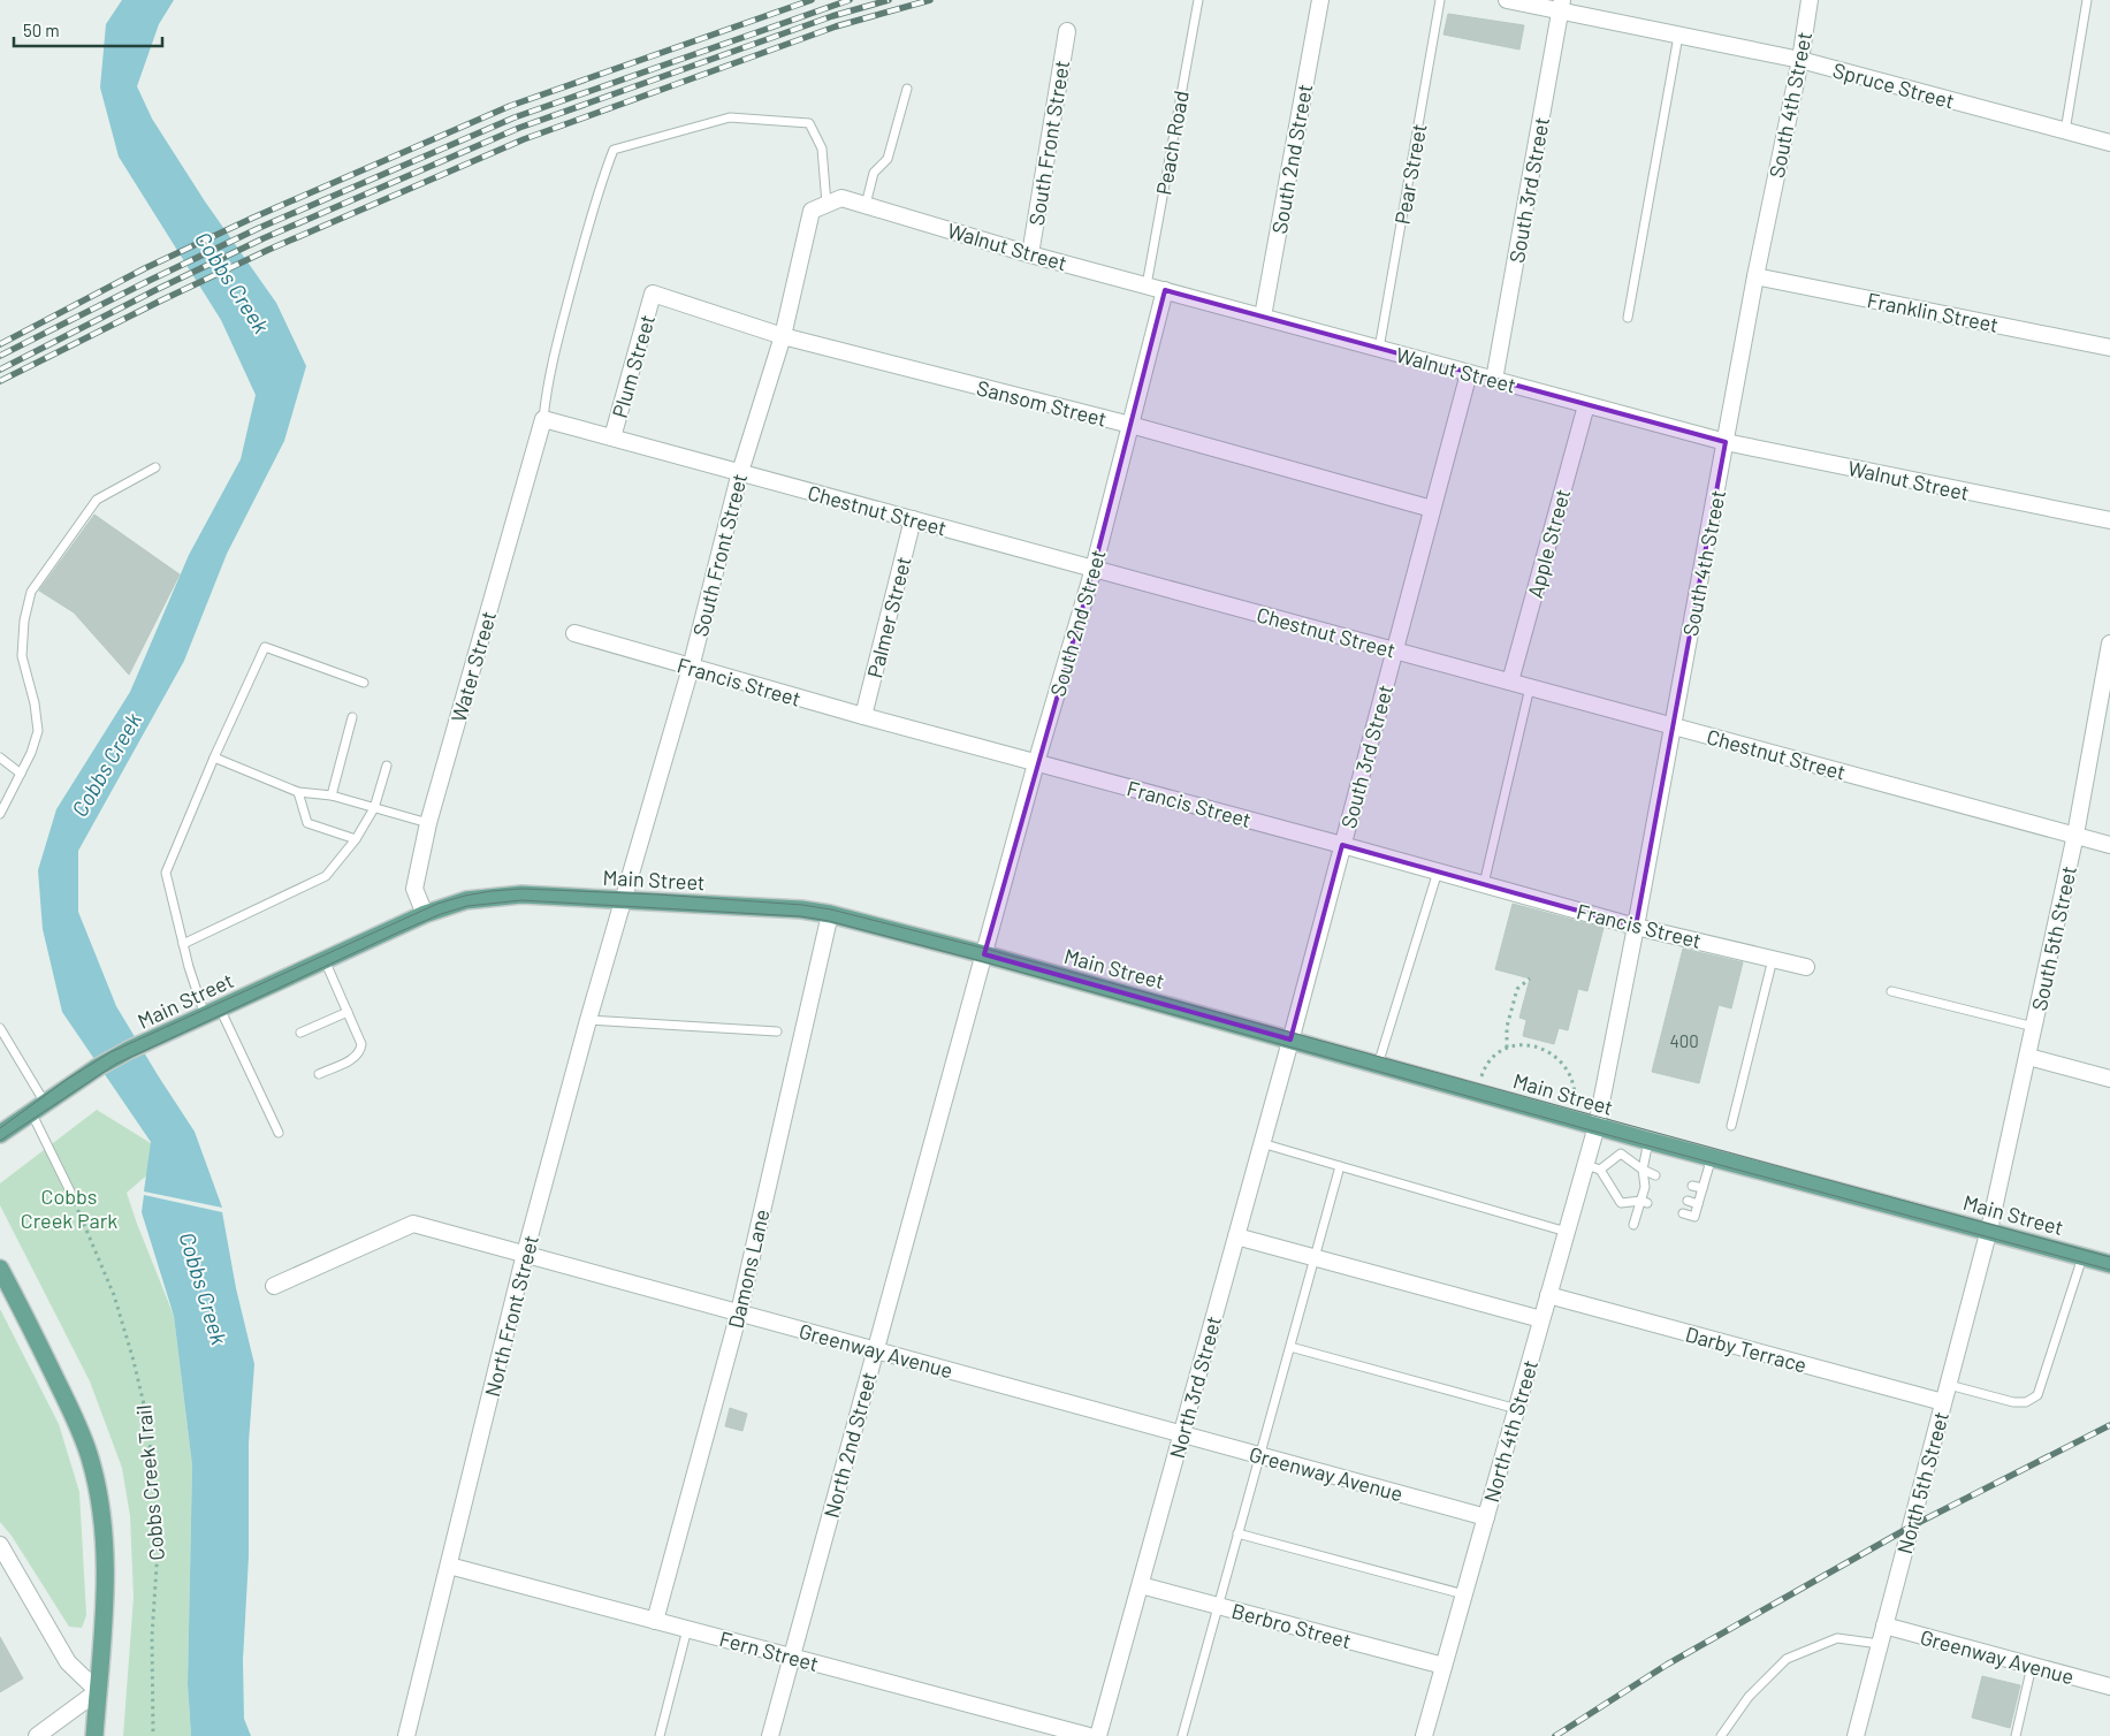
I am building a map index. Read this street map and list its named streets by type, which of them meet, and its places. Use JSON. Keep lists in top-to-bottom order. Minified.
{"streets":{"main road":["Main Street"],"street":["Spruce Street","South 4th Street","South Front Street","South 2nd Street","South 3rd Street","Walnut Street","Franklin Street","Plum Street","Sansom Street","Chestnut Street","Apple Street","Palmer Street","Water Street","Francis Street","South 5th Street","Damons Lane","North Front Street","Darby Terrace","Greenway Avenue","North 3rd Street","North 4th Street","North 2nd Street","North 5th Street","Berbro Street","Fern Street"],"lane":["Peach Road","Pear Street"],"path":["Cobbs Creek Trail"]},"crossings":[["Spruce Street","South 4th Street"],["Spruce Street","South 3rd Street"],["South 4th Street","Walnut Street"],["South 4th Street","Franklin Street"],["South 4th Street","Chestnut Street"],["South 4th Street","Francis Street"],["South 4th Street","Main Street"],["South 4th Street","North 4th Street"],["South Front Street","Walnut Street"],["South Front Street","Sansom Street"],["South Front Street","Chestnut Street"],["South Front Street","Francis Street"],["South Front Street","Main Street"],["South Front Street","North Front Street"],["Peach Road","Walnut Street"],["South 2nd Street","Walnut Street"],["South 2nd Street","Sansom Street"],["South 2nd Street","Chestnut Street"],["South 2nd Street","Francis Street"],["South 2nd Street","Main Street"],["South 2nd Street","North 2nd Street"],["Pear Street","Walnut Street"],["South 3rd Street","Walnut Street"],["South 3rd Street","Sansom Street"],["South 3rd Street","Chestnut Street"],["South 3rd Street","Francis Street"],["South 3rd Street","Main Street"],["South 3rd Street","North 3rd Street"],["Walnut Street","Apple Street"],["Plum Street","Sansom Street"],["Plum Street","Chestnut Street"],["Chestnut Street","Apple Street"],["Chestnut Street","Palmer Street"],["Chestnut Street","Water Street"],["Chestnut Street","South 5th Street"],["Palmer Street","Francis Street"],["Water Street","Main Street"],["Main Street","South 5th Street"],["Main Street","Damons Lane"],["Main Street","North Front Street"],["Main Street","North 3rd Street"],["Main Street","North 4th Street"],["Main Street","North 2nd Street"],["Main Street","North 5th Street"],["South 5th Street","North 5th Street"],["Damons Lane","Greenway Avenue"],["Damons Lane","Fern Street"],["North Front Street","Greenway Avenue"],["North Front Street","Fern Street"],["Darby Terrace","North 4th Street"],["Darby Terrace","North 5th Street"],["Greenway Avenue","North 3rd Street"],["Greenway Avenue","North 4th Street"],["Greenway Avenue","North 2nd Street"],["Greenway Avenue","North 5th Street"],["North 3rd Street","Berbro Street"],["North 4th Street","Berbro Street"],["North 2nd Street","Fern Street"]],"water":["Cobbs Creek"],"parks":["Cobbs Creek Park"],"house_numbers":["400"],"scale_bar":"50 m"}
